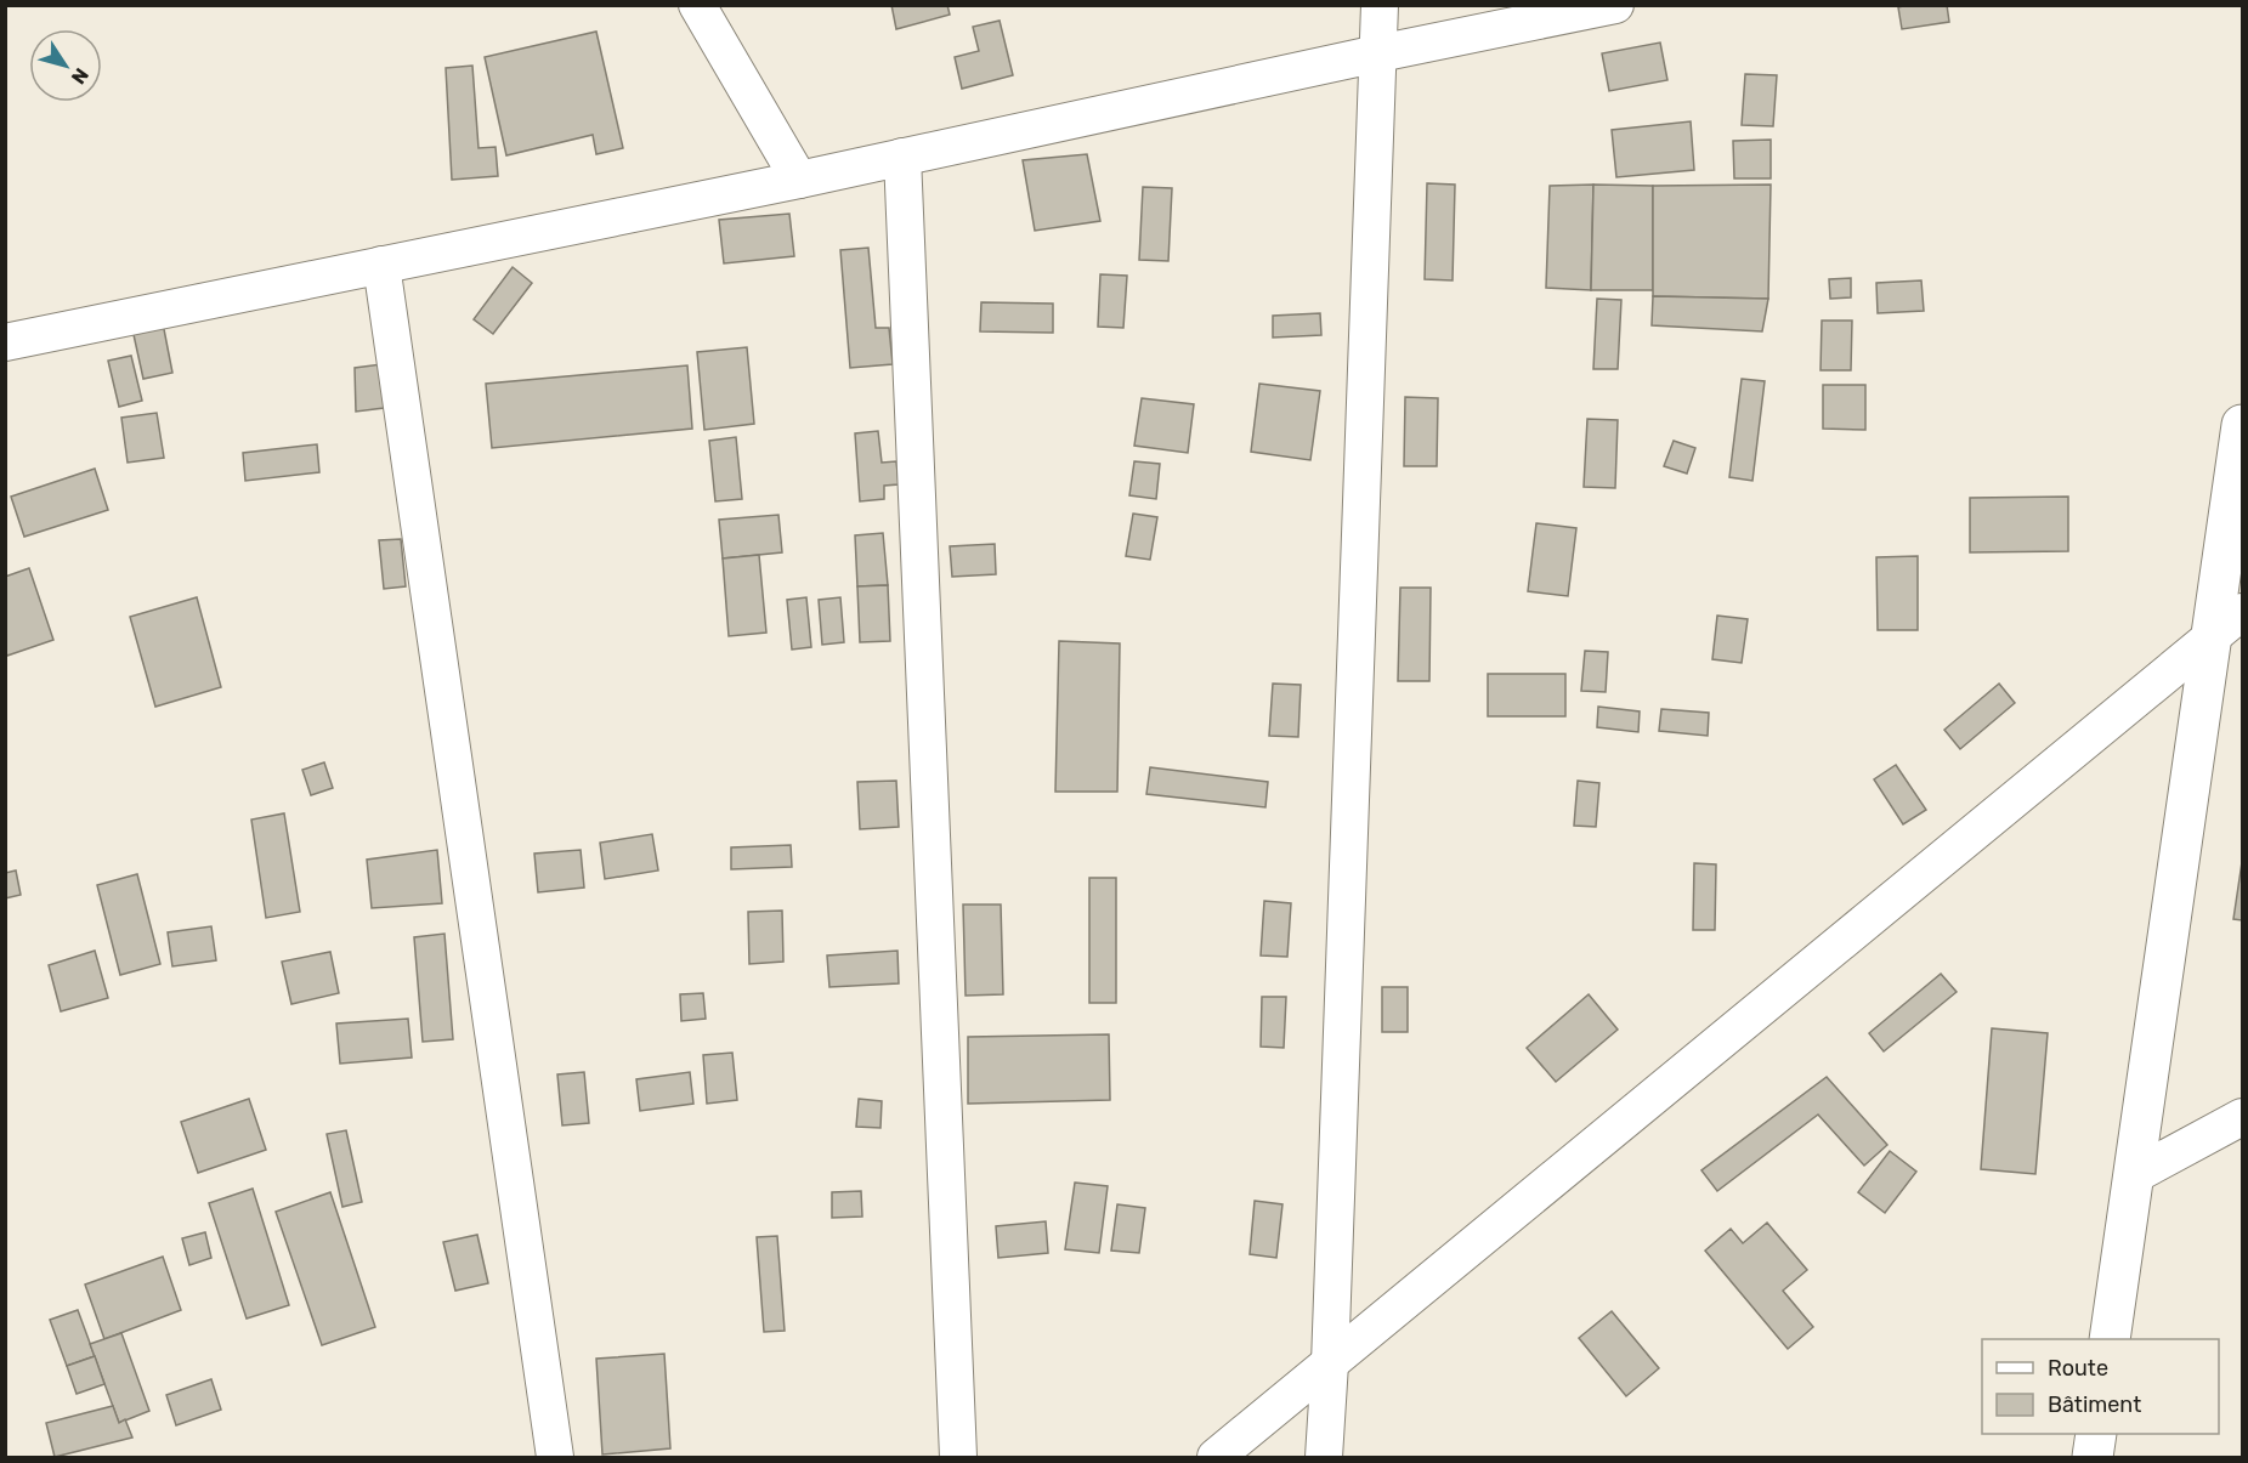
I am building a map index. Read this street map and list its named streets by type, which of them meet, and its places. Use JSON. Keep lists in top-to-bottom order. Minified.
{"legend":["Route","Bâtiment"],"north":"bottom right"}
